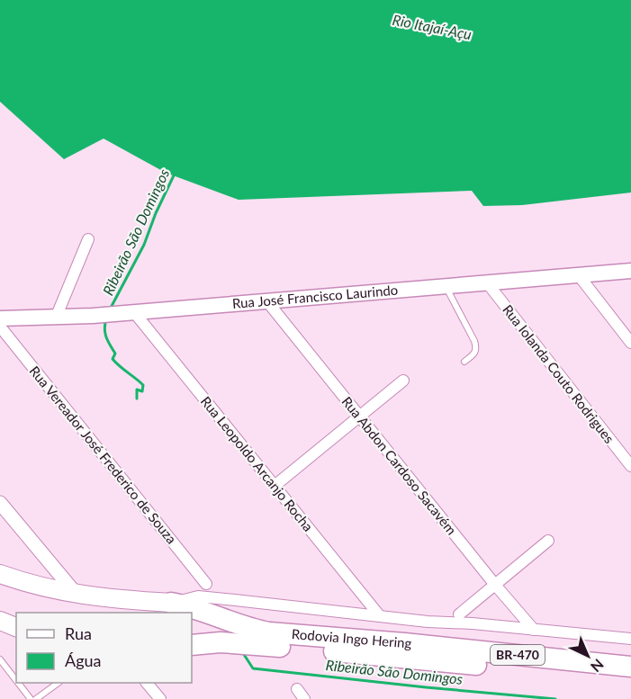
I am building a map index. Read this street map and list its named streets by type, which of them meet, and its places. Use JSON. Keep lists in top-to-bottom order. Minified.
{"streets":{"highway":["Rodovia Ingo Hering","BR-470"],"main road":["Rua José Francisco Laurindo"],"street":["Rua Iolanda Couto Rodrigues","Rua Vereador José Frederico de Souza","Rua Leopoldo Arcanjo Rocha","Rua Abdon Cardoso Sacavém"]},"crossings":[["Rua José Francisco Laurindo","Rua Iolanda Couto Rodrigues"],["Rua José Francisco Laurindo","Rua Leopoldo Arcanjo Rocha"],["Rua José Francisco Laurindo","Rua Abdon Cardoso Sacavém"],["Rodovia Ingo Hering","BR-470"]],"water":["Rio Itajaí-Açu","Ribeirão São Domingos"],"legend":["Rua","Água"],"north":"bottom right"}
